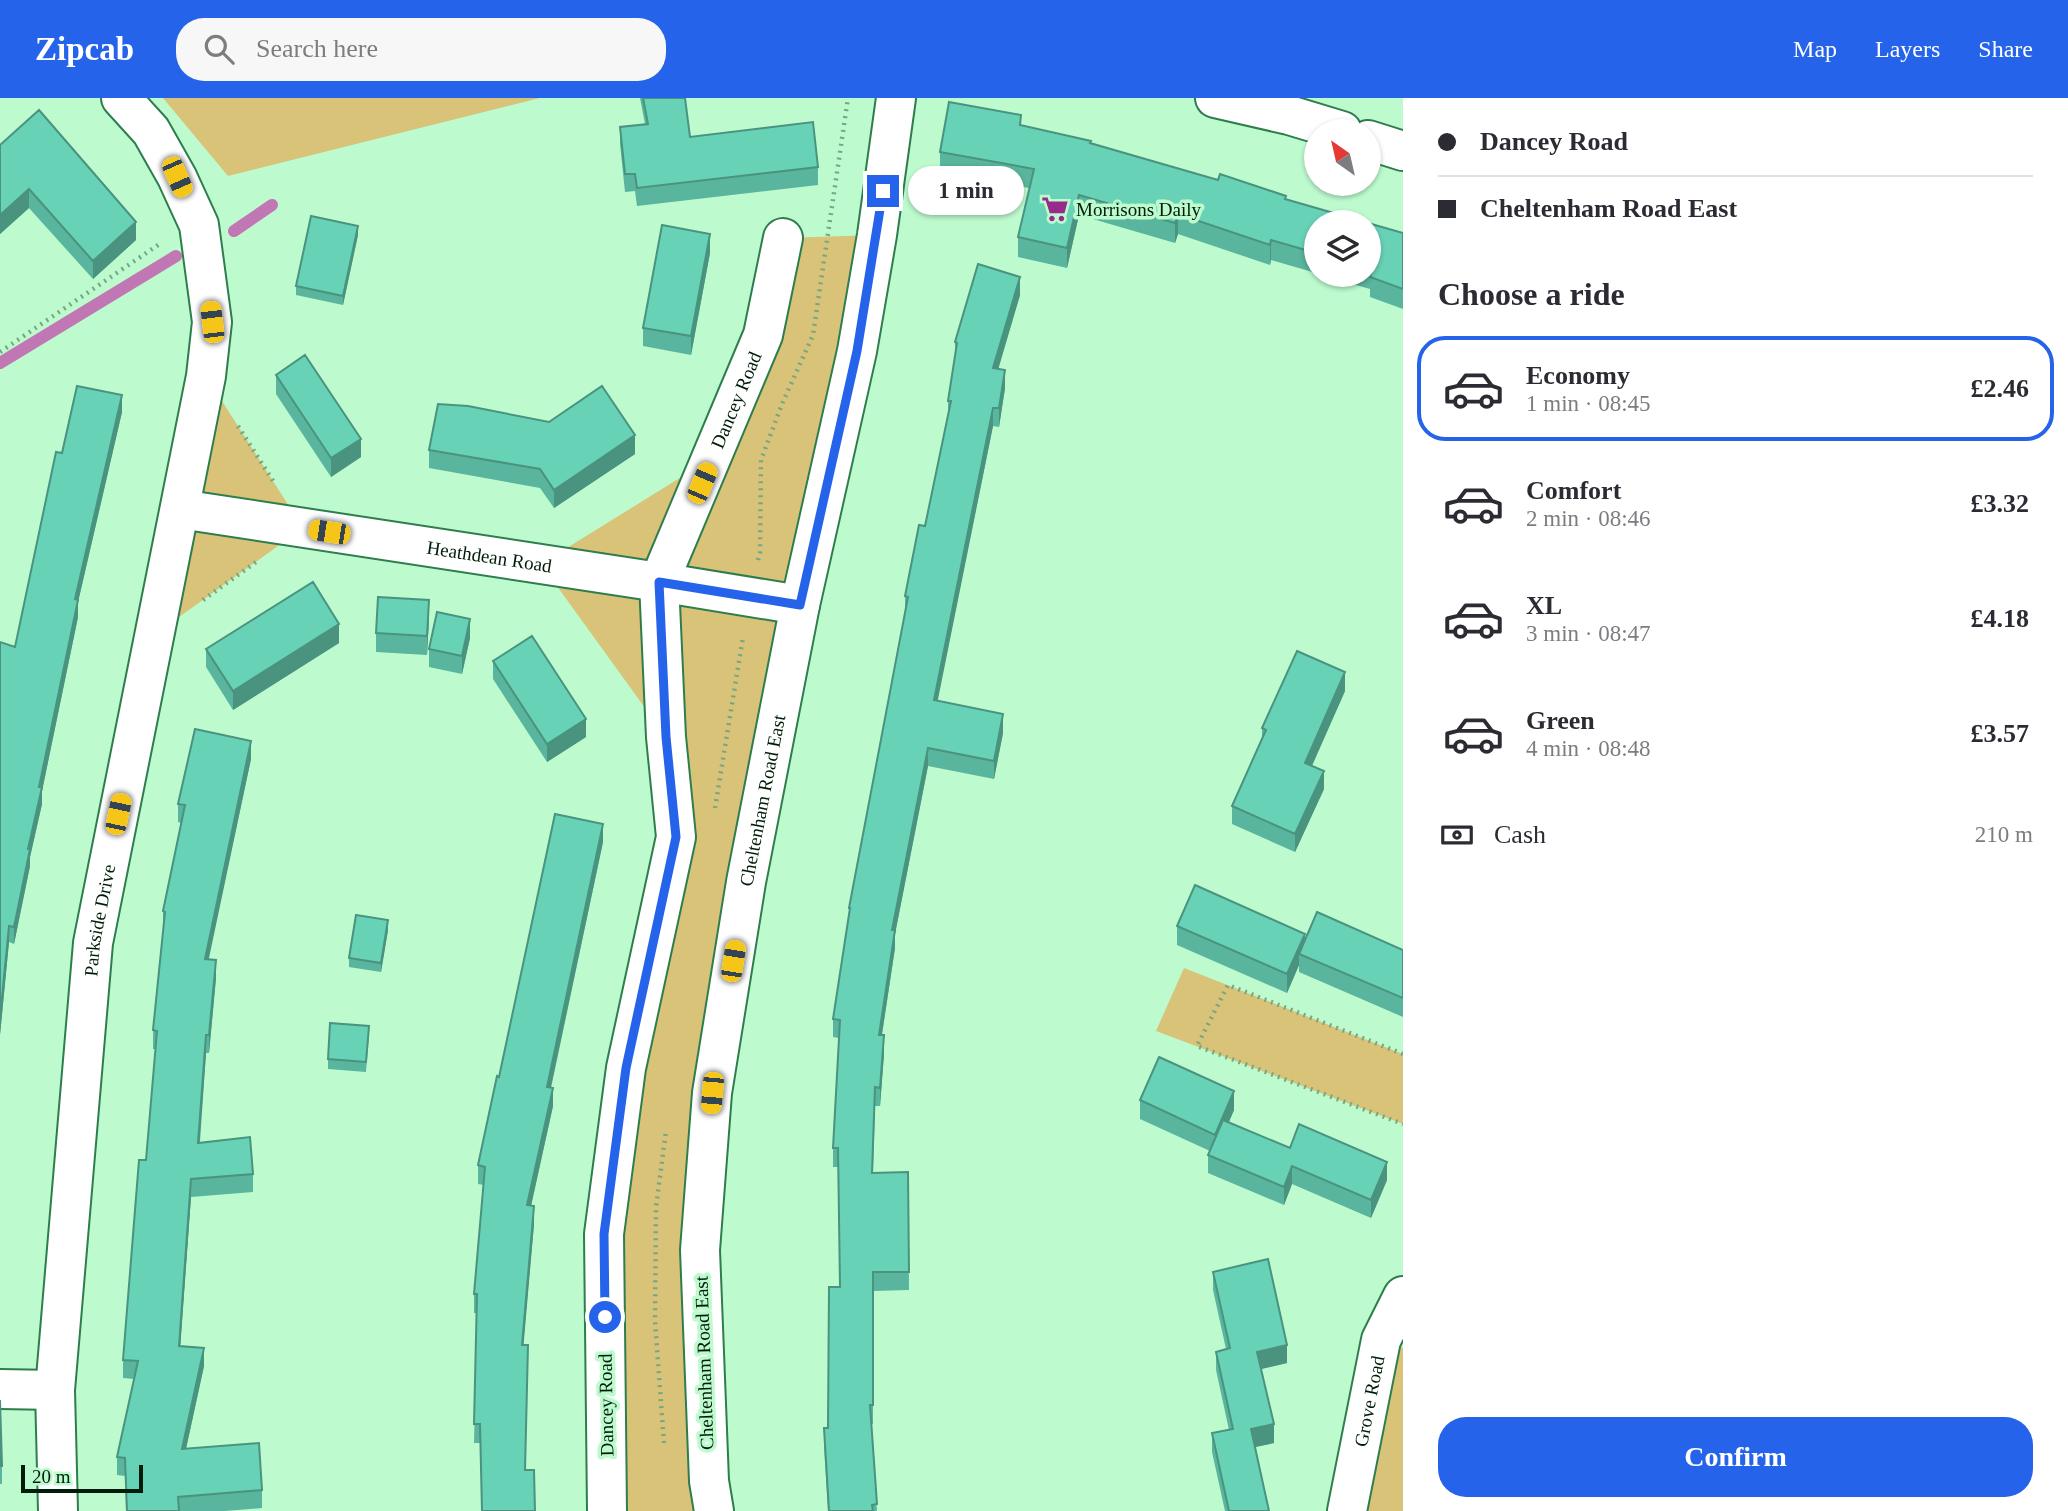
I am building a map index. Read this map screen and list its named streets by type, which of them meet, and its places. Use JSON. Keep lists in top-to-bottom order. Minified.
{"streets":{"street":["Dancey Road","Heathdean Road","Cheltenham Road East","Parkside Drive","Grove Road"]},"crossings":[["Dancey Road","Heathdean Road"],["Heathdean Road","Cheltenham Road East"],["Heathdean Road","Parkside Drive"]],"places":{"supermarket":["Morrisons Daily"]},"scale_bar":"20 m","north":"top left","page":{"header":"Zipcab","search":"Search here","nav":["Map","Layers","Share"],"banner":["Dancey Road","Cheltenham Road East"],"bubble":"1 min","heading":"Choose a ride","list":[{"name":"Economy","note":"1 min · 08:45","value":"£2.46"},{"name":"Comfort","note":"2 min · 08:46","value":"£3.32"},{"name":"XL","note":"3 min · 08:47","value":"£4.18"},{"name":"Green","note":"4 min · 08:48","value":"£3.57"}],"pay":["Cash","210 m"],"buttons":"Confirm","scale":"20 m"}}
